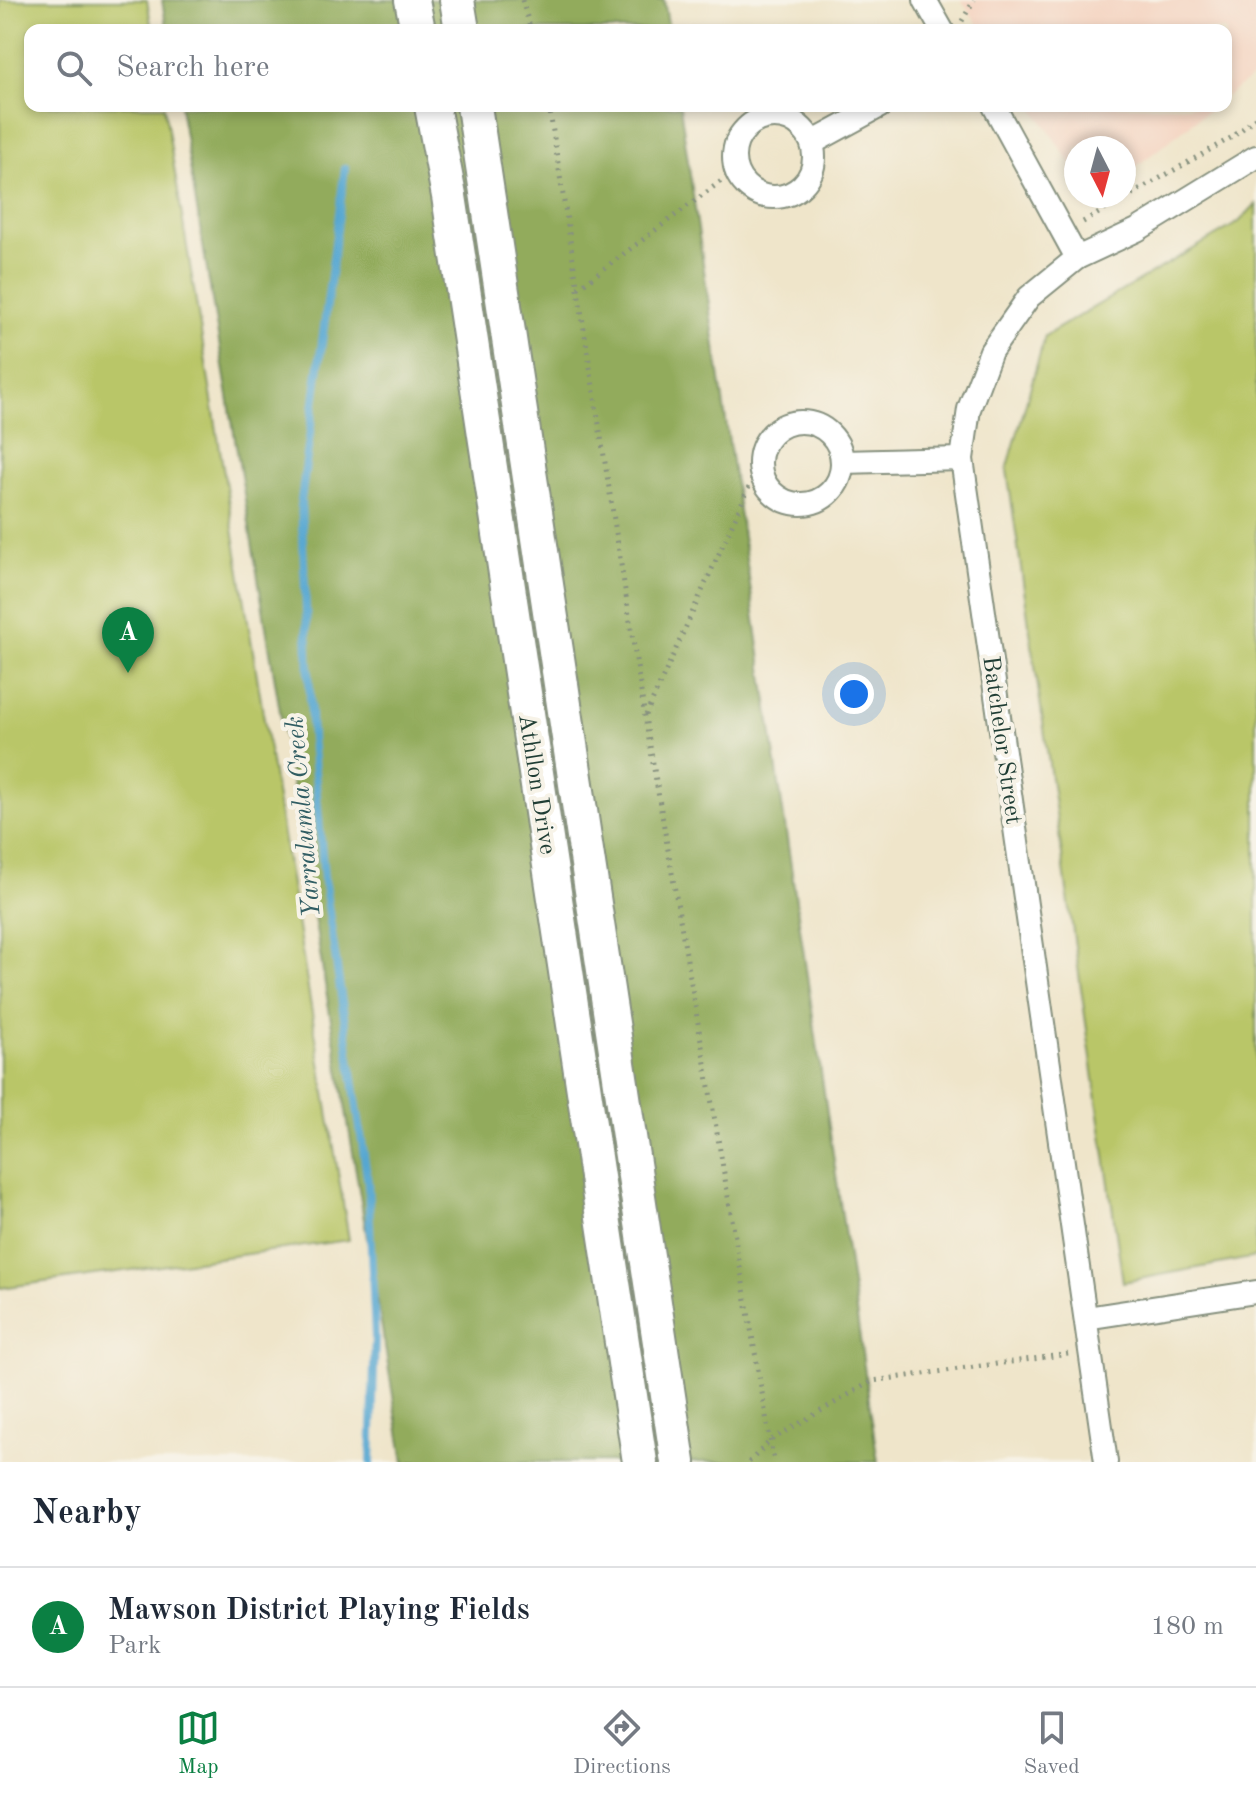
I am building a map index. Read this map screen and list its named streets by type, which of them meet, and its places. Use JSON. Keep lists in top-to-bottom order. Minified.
{"streets":{"main road":["Athllon Drive"],"street":["Batchelor Street"]},"water":["Yarralumla Creek"],"north":"bottom","page":{"search":"Search here","pins":"A","heading":"Nearby","list":[{"mark":"A","name":"Mawson District Playing Fields","note":"Park","value":"180 m"}],"nav":["Map","Directions","Saved"]}}
